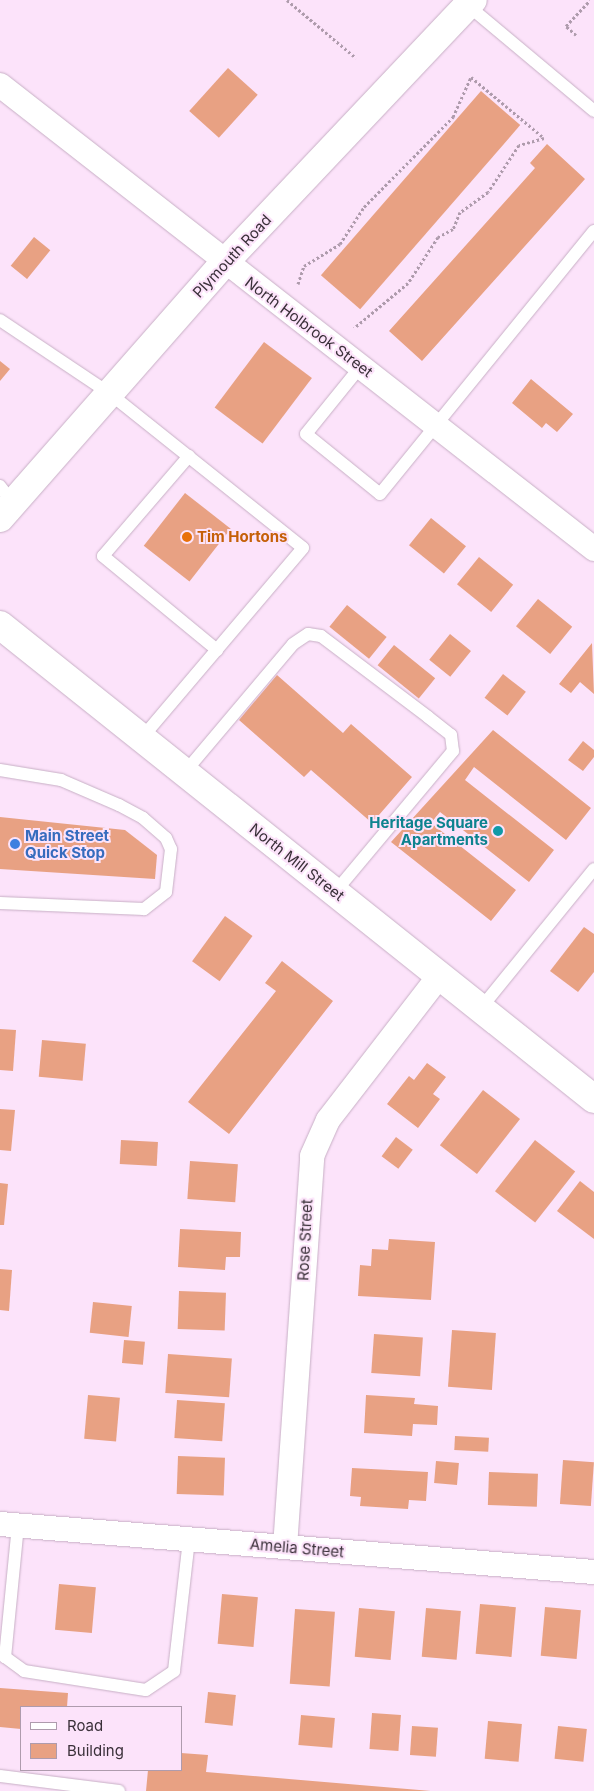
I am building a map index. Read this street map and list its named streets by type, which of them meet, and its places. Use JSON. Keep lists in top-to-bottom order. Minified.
{"streets":{"street":["Plymouth Road","North Holbrook Street","North Mill Street","Rose Street","Amelia Street"]},"crossings":[["Plymouth Road","North Holbrook Street"],["North Mill Street","Rose Street"],["Rose Street","Amelia Street"]],"places":["Tim Hortons","Heritage Square Apartments","Main Street Quick Stop"],"legend":["Road","Building"]}
